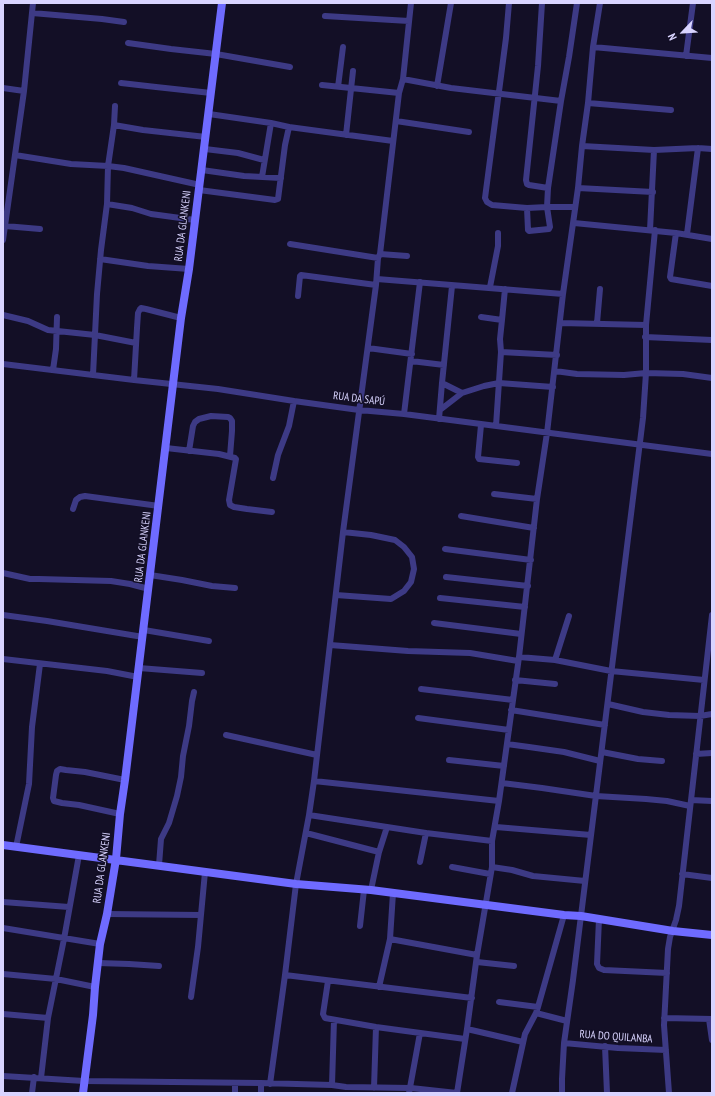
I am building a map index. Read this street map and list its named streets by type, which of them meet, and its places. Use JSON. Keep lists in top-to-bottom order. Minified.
{"streets":{"street":["RUA DA GLANKENI","RUA DA SAPÚ","RUA DO QUILANBA"]},"crossings":[["RUA DA GLANKENI","RUA DA SAPÚ"]],"north":"bottom left"}
